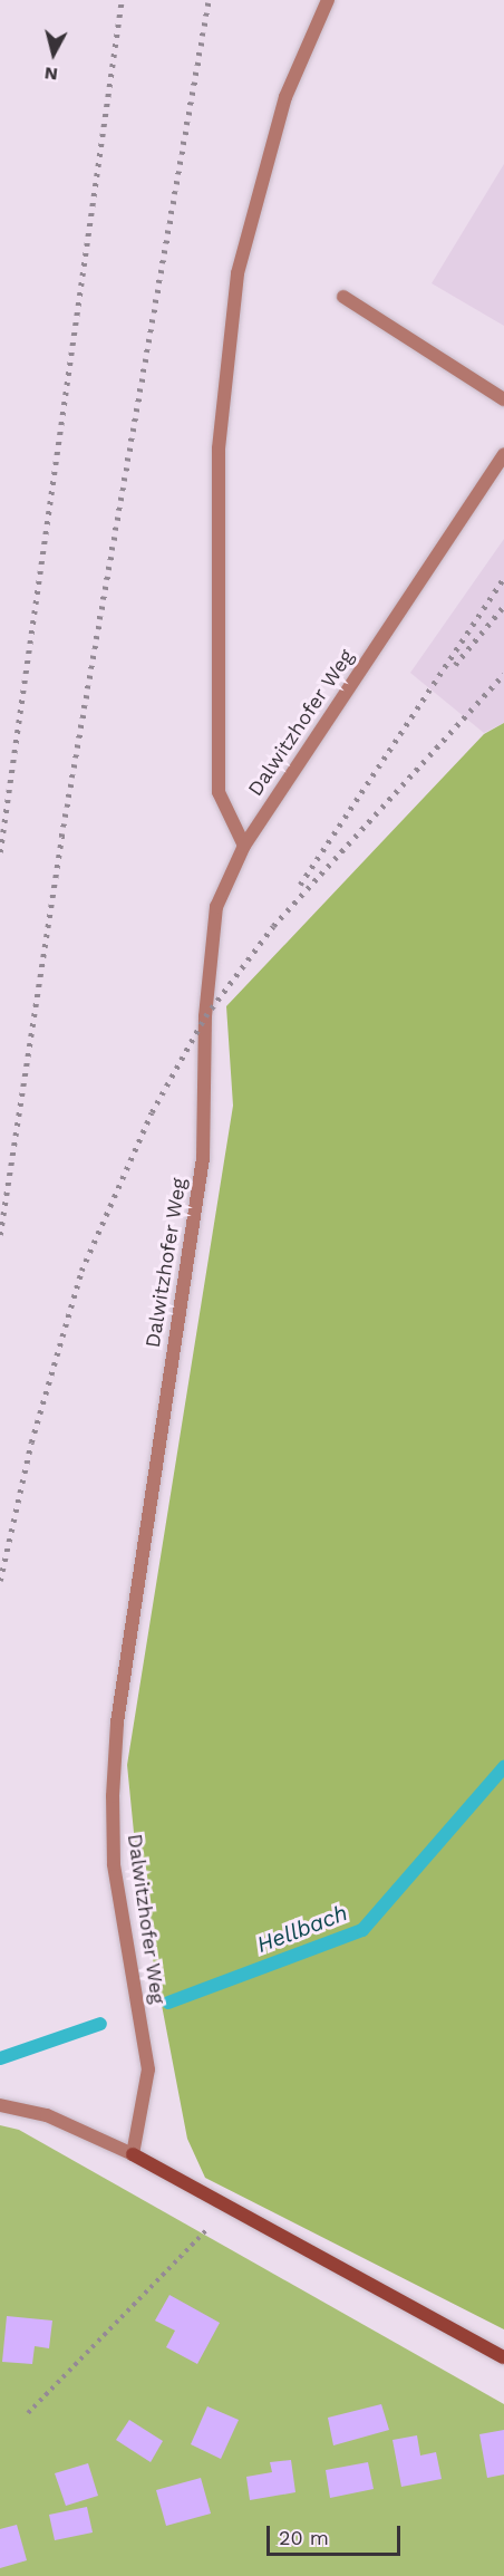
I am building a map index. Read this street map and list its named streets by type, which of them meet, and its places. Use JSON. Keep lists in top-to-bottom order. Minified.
{"streets":{"street":["Dalwitzhofer Weg"]},"water":["Hellbach"],"scale_bar":"20 m","north":"bottom"}
